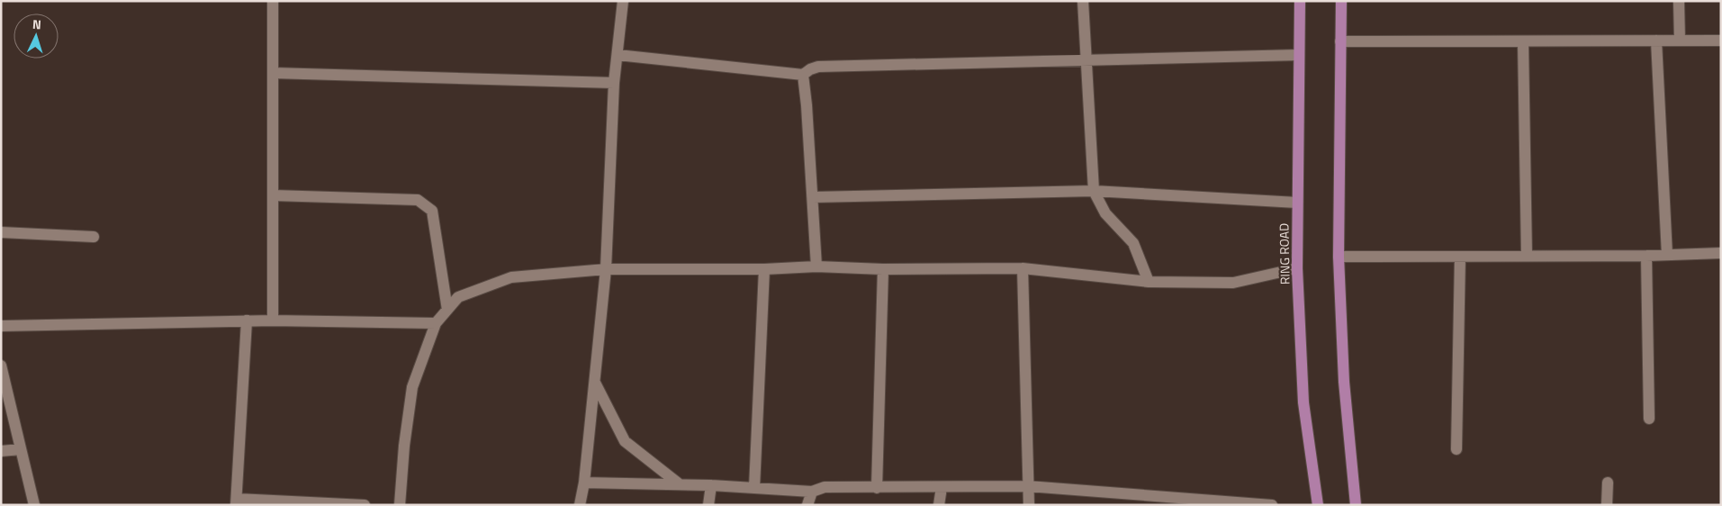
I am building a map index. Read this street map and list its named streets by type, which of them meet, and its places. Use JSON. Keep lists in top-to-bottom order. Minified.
{"streets":{"main road":["RING ROAD"]},"north":"top"}
